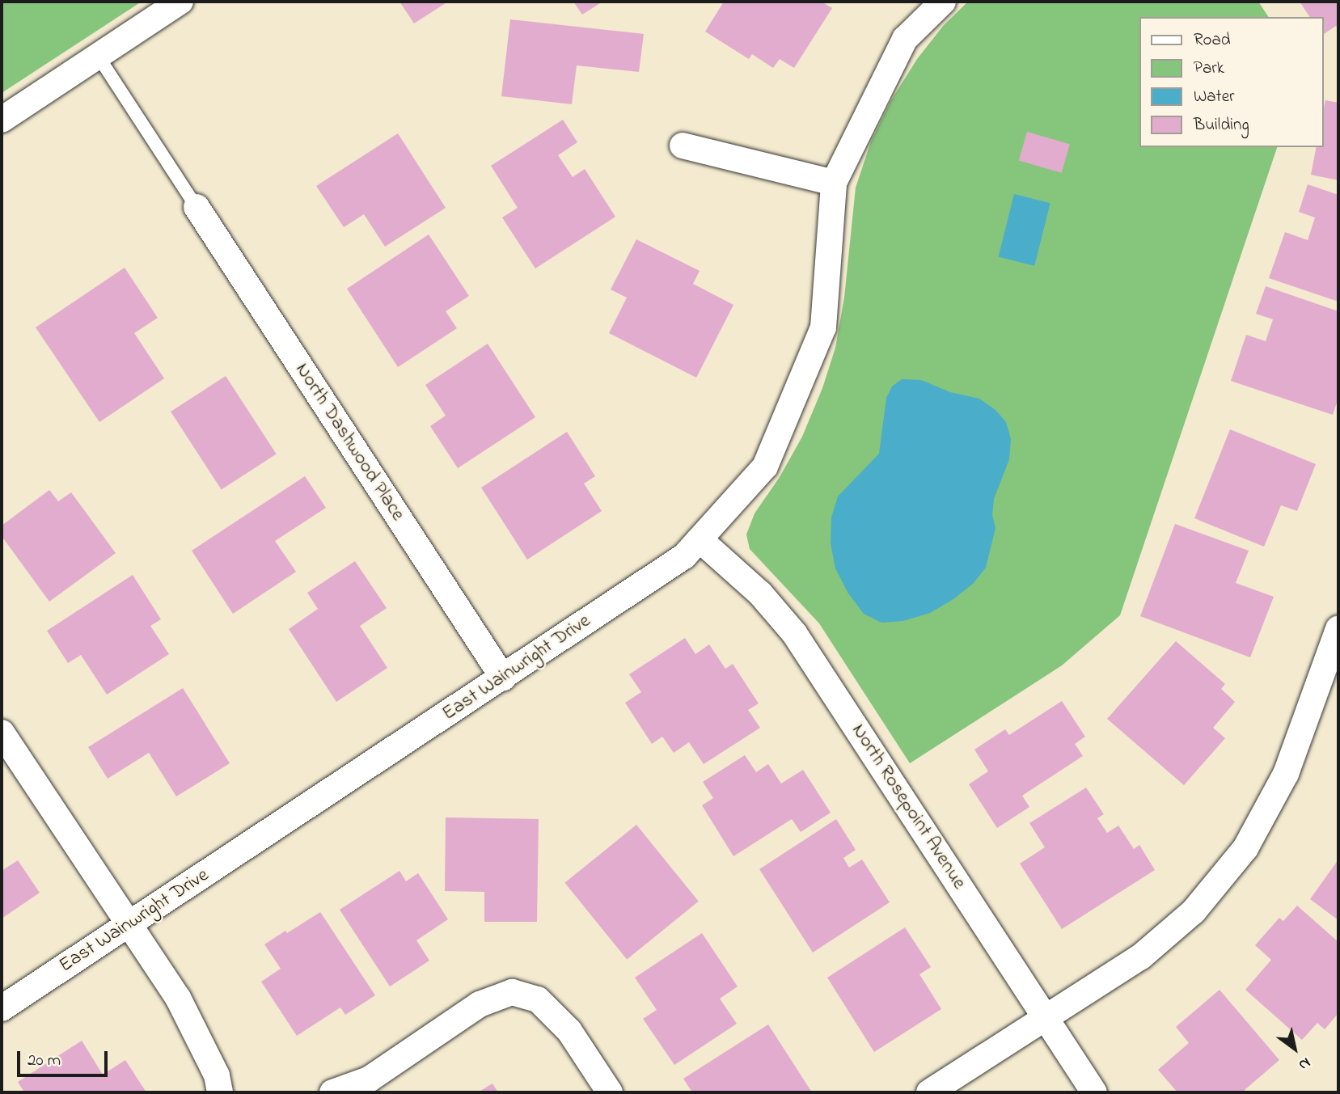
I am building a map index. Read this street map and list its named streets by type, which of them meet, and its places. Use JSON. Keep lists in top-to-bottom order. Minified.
{"streets":{"street":["North Dashwood Place","East Wainwright Drive","North Rosepoint Avenue"]},"crossings":[["North Dashwood Place","East Wainwright Drive"],["East Wainwright Drive","North Rosepoint Avenue"]],"legend":["Road","Park","Water","Building"],"scale_bar":"20 m","north":"bottom right"}
